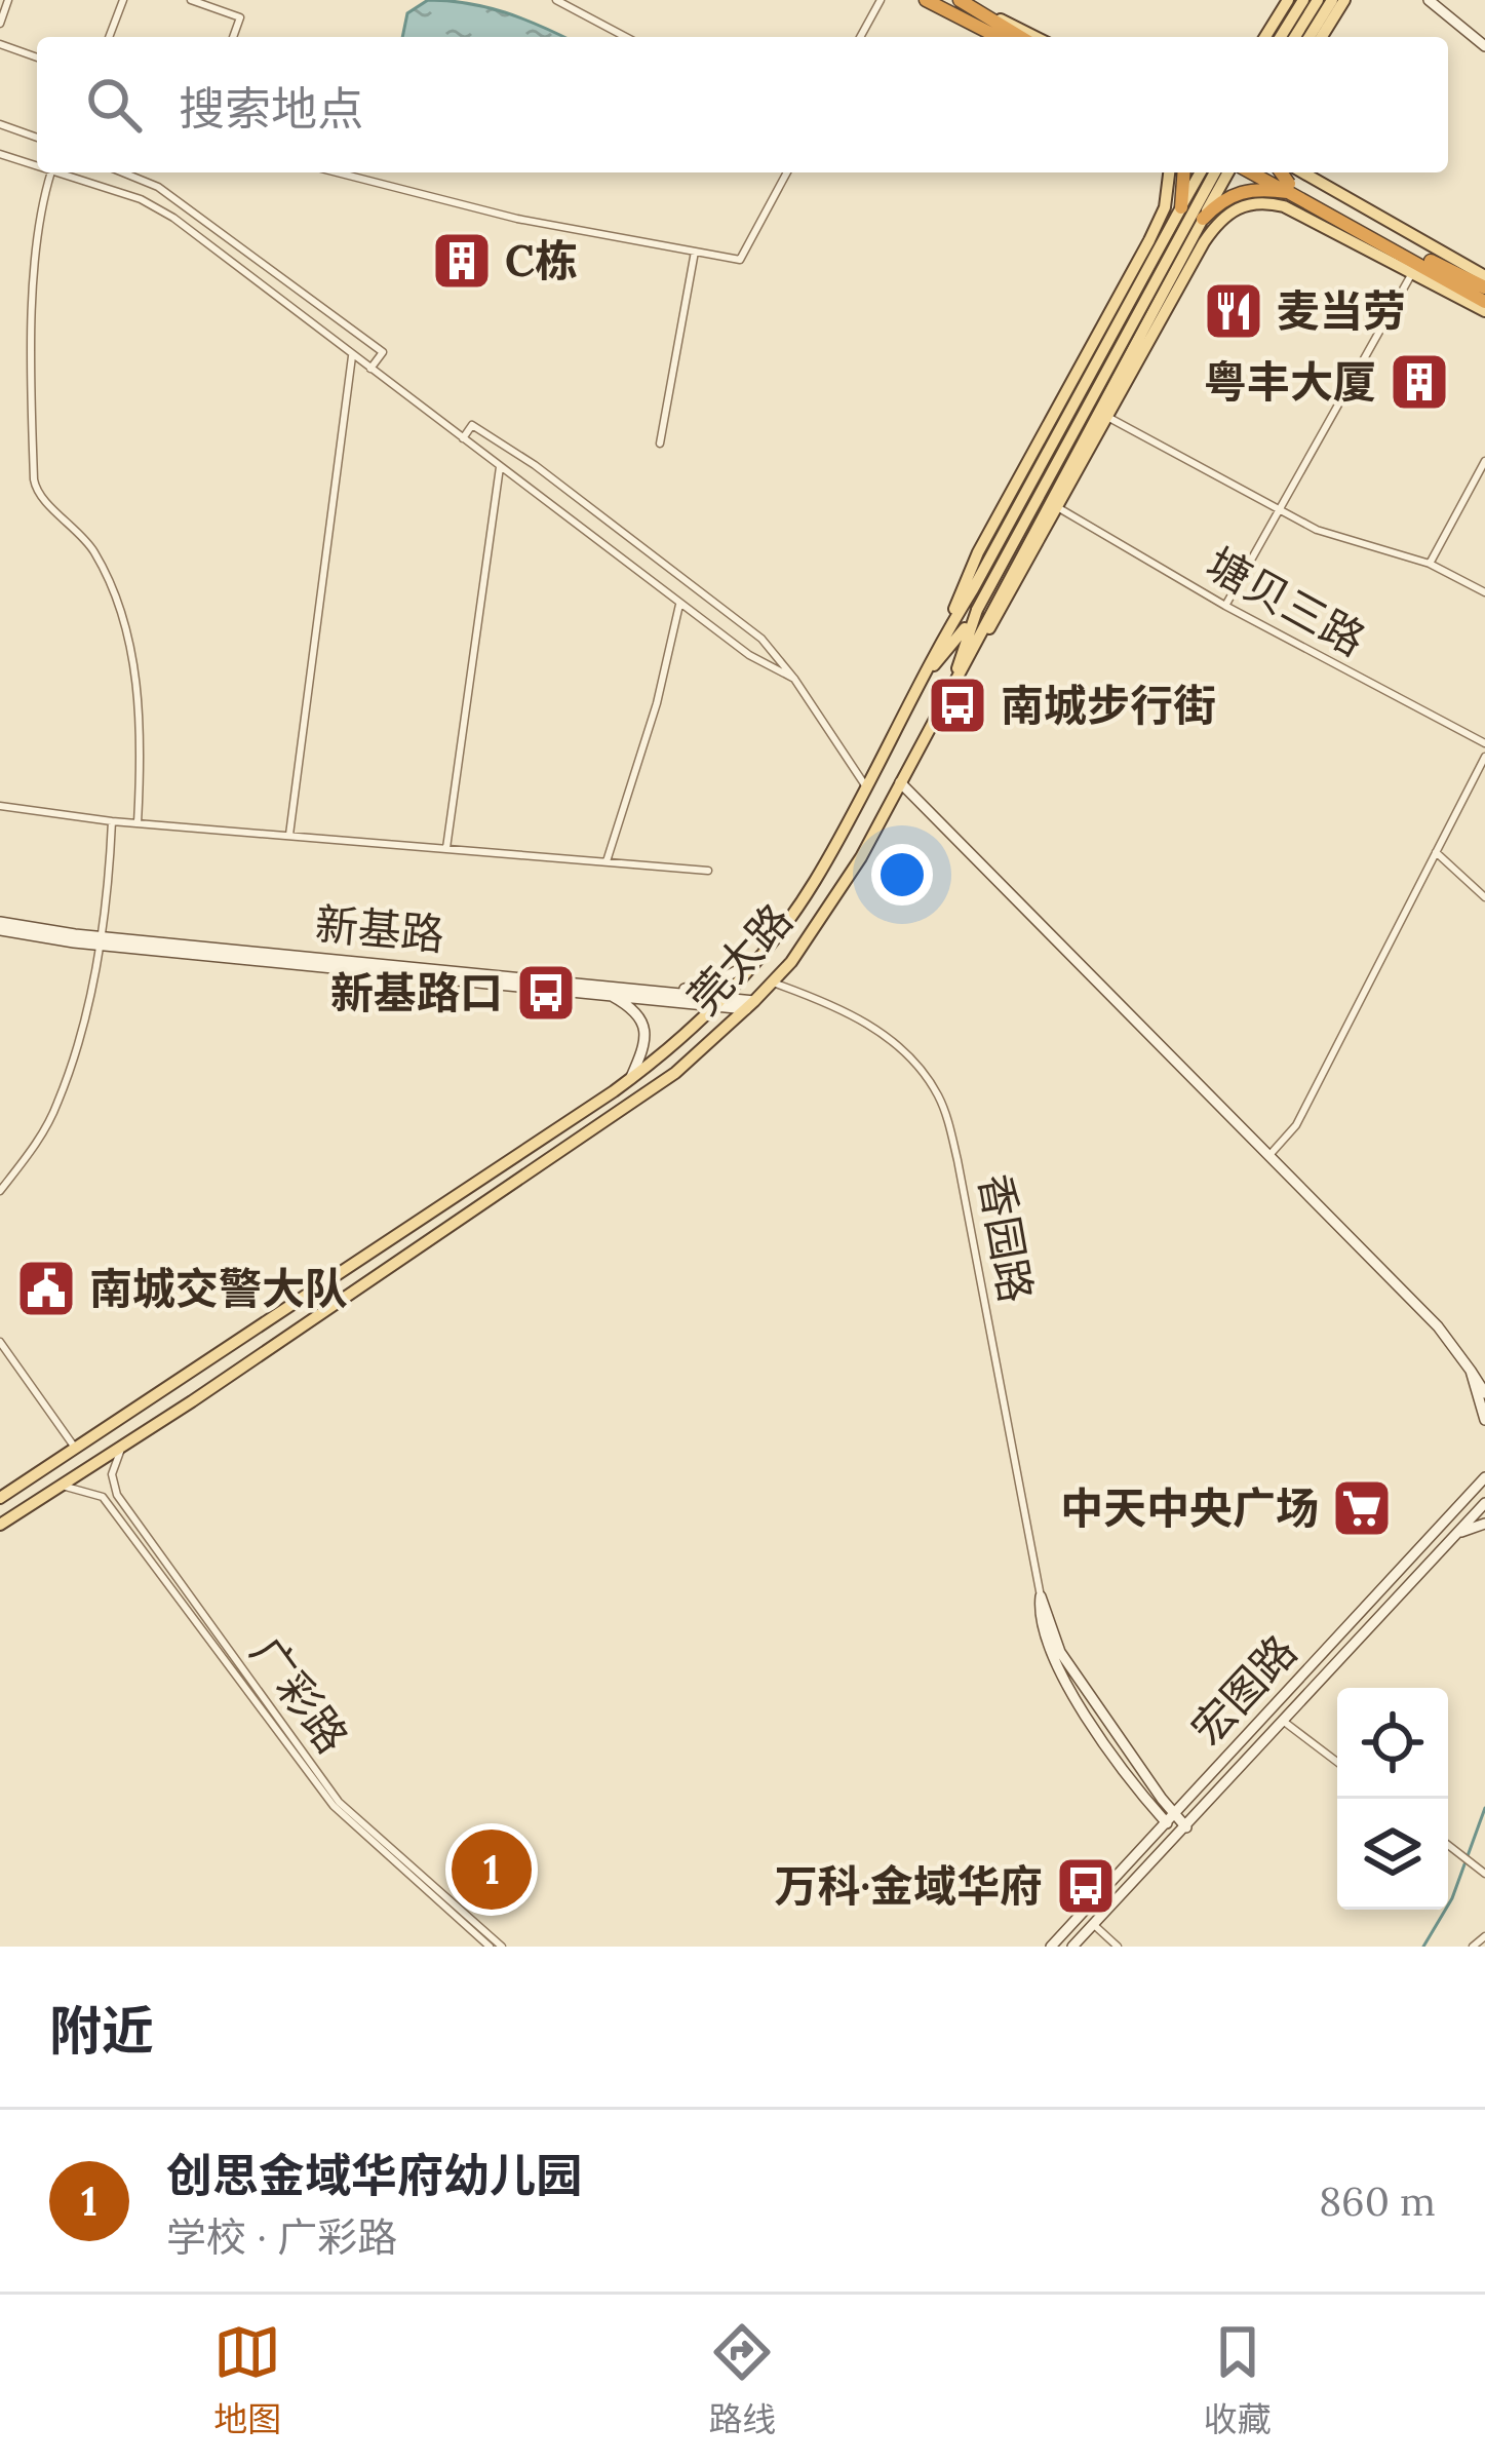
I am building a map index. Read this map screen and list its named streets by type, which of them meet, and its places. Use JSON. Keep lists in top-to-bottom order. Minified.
{"streets":{"main road":["莞太路"],"street":["塘贝三路","新基路","香园路","宏图路","广彩路"]},"crossings":[["新基路","莞太路"],["莞太路","香园路"],["莞太路","广彩路"],["香园路","宏图路"]],"places":{"building":["C栋","粤丰大厦"],"restaurant":["麦当劳"],"bus stop":["南城步行街","新基路口","万科·金域华府"],"public building":["南城交警大队"],"supermarket":["中天中央广场"]},"page":{"search":"搜索地点","pins":"1","heading":"附近","list":[{"mark":"1","name":"创思金域华府幼儿园","note":"学校 · 广彩路","value":"860 m"}],"nav":["地图","路线","收藏"]}}
